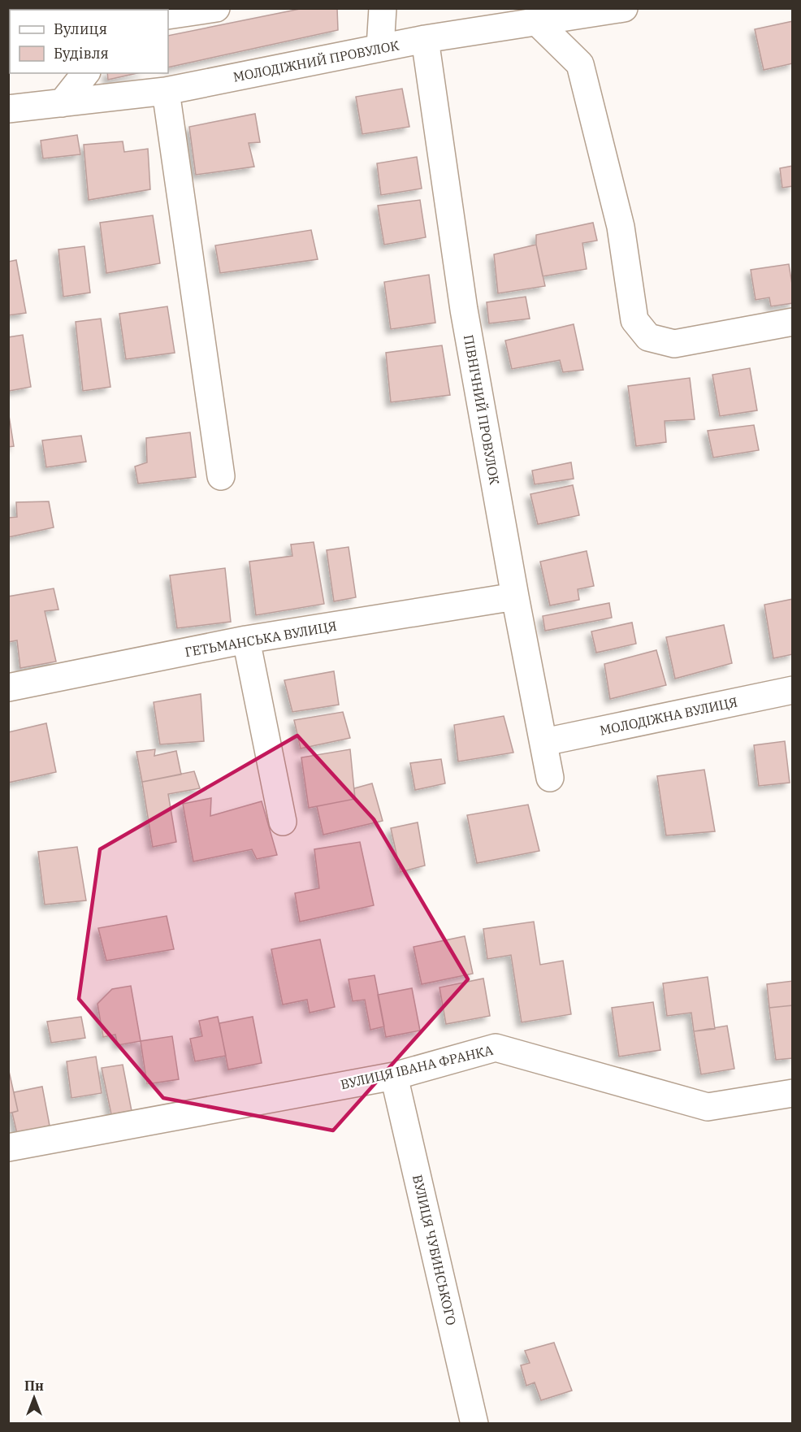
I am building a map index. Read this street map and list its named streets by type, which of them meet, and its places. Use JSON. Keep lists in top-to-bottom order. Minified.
{"streets":{"street":["МОЛОДІЖНИЙ ПРОВУЛОК","ПІВНІЧНИЙ ПРОВУЛОК","ГЕТЬМАНСЬКА ВУЛИЦЯ","МОЛОДІЖНА ВУЛИЦЯ","ВУЛИЦЯ ІВАНА ФРАНКА","ВУЛИЦЯ ЧУБИНСЬКОГО"]},"crossings":[["МОЛОДІЖНИЙ ПРОВУЛОК","ПІВНІЧНИЙ ПРОВУЛОК"],["ПІВНІЧНИЙ ПРОВУЛОК","ГЕТЬМАНСЬКА ВУЛИЦЯ"],["ПІВНІЧНИЙ ПРОВУЛОК","МОЛОДІЖНА ВУЛИЦЯ"],["ВУЛИЦЯ ІВАНА ФРАНКА","ВУЛИЦЯ ЧУБИНСЬКОГО"]],"legend":["Вулиця","Будівля"],"north":"top"}
